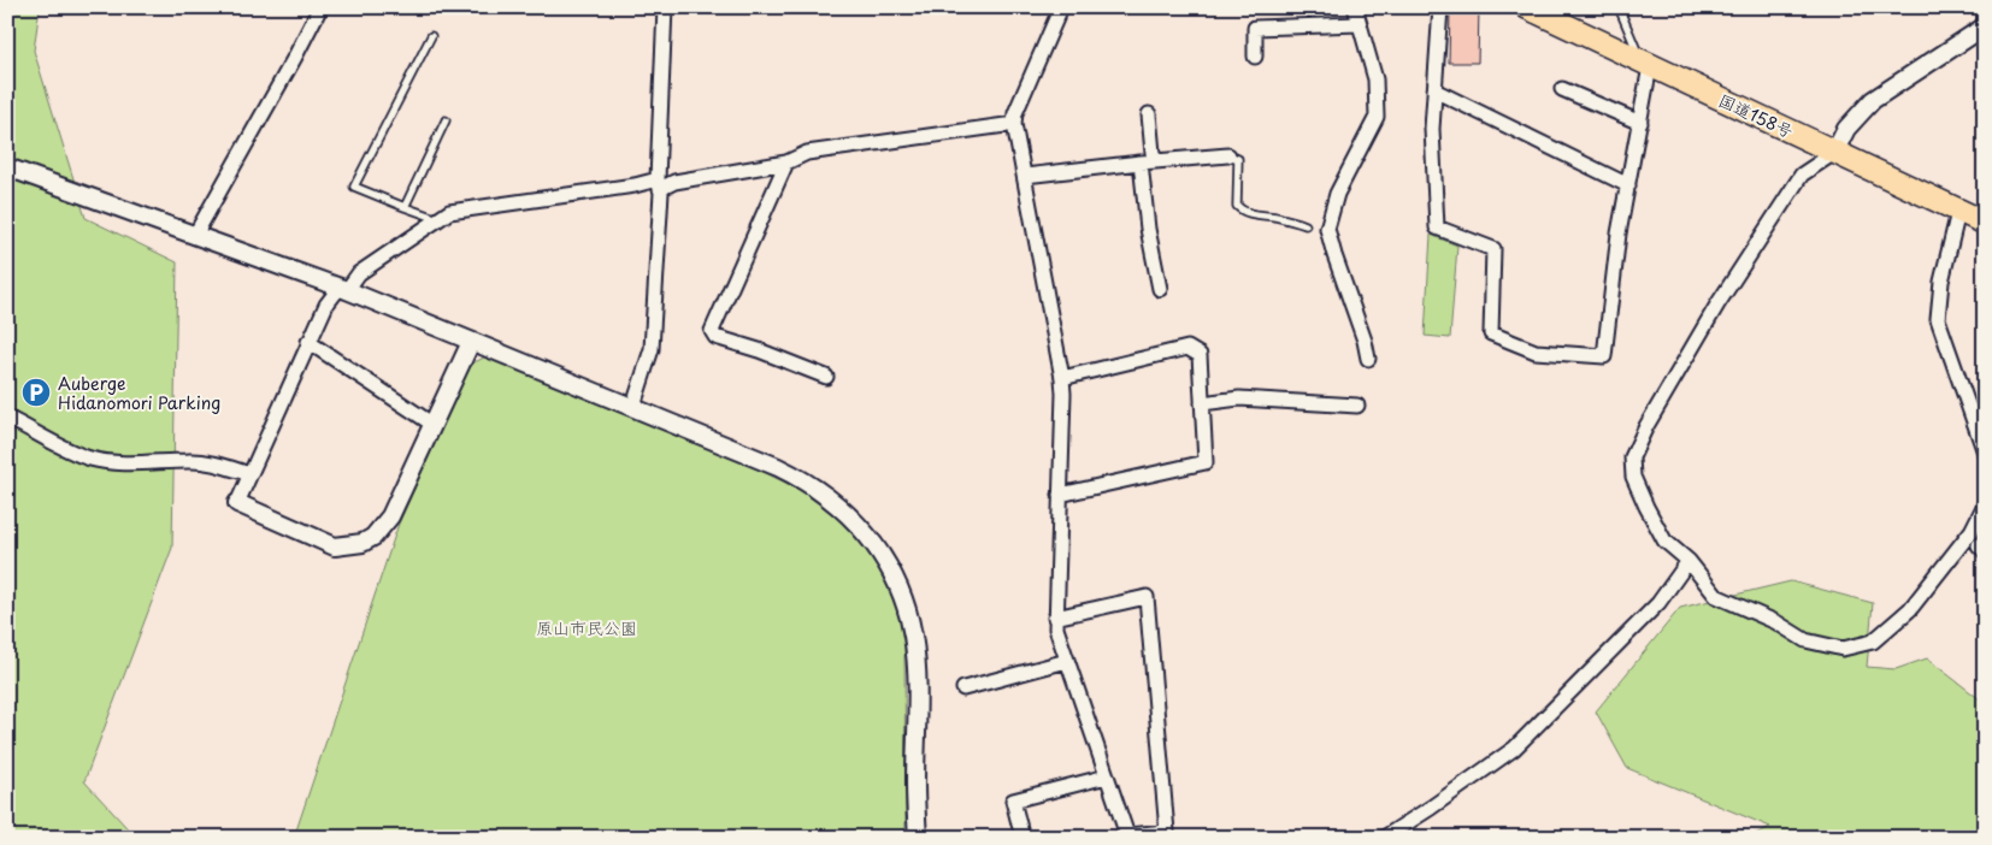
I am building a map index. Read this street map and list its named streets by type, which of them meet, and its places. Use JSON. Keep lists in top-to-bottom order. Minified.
{"streets":{"highway":["国道158号"]},"parks":["原山市民公園"],"places":{"parking":["Auberge Hidanomori Parking"]}}
